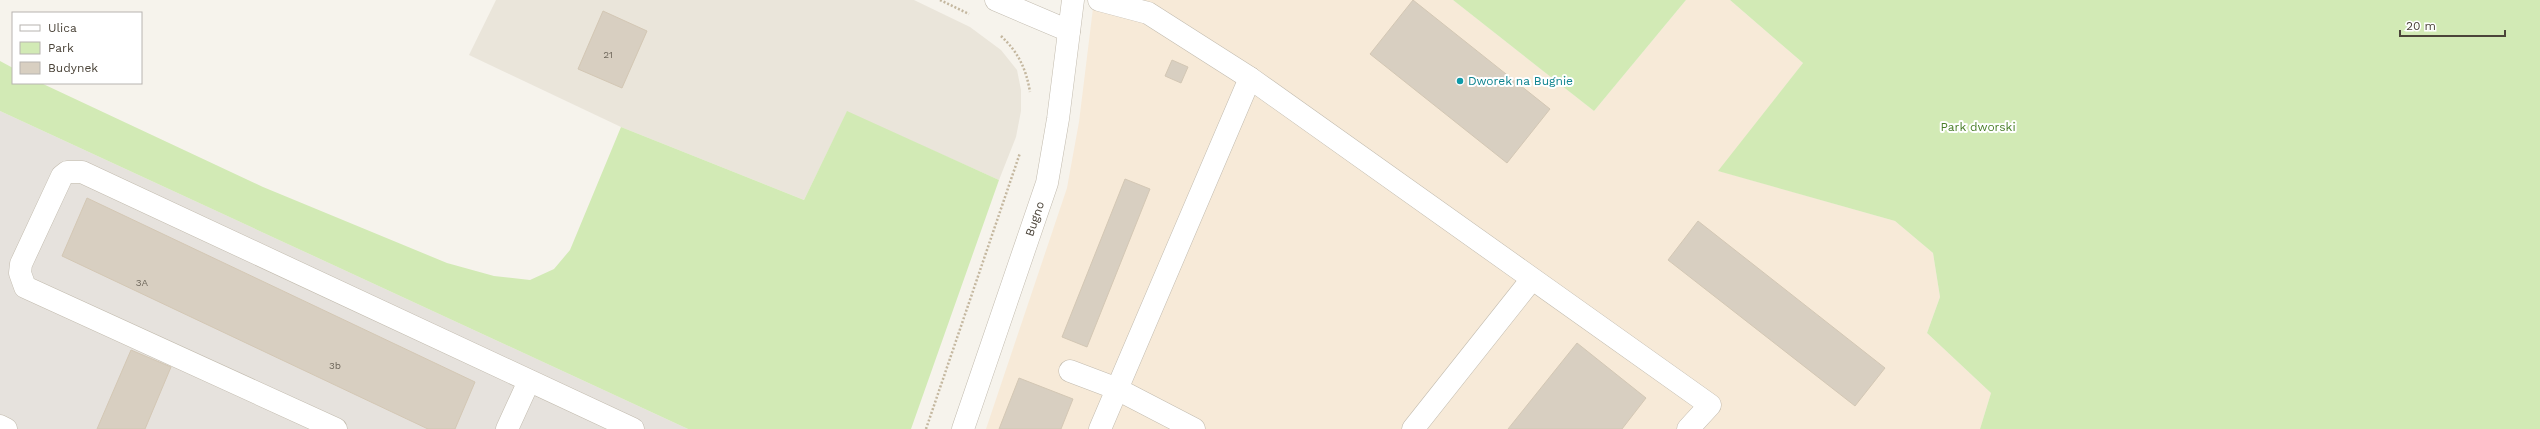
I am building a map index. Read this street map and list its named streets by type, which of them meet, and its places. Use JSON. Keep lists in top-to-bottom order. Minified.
{"streets":{"street":["Bugno"]},"parks":["Park dworski"],"places":["Dworek na Bugnie"],"house_numbers":["21","3A","3b"],"legend":["Ulica","Park","Budynek"],"scale_bar":"20 m"}
